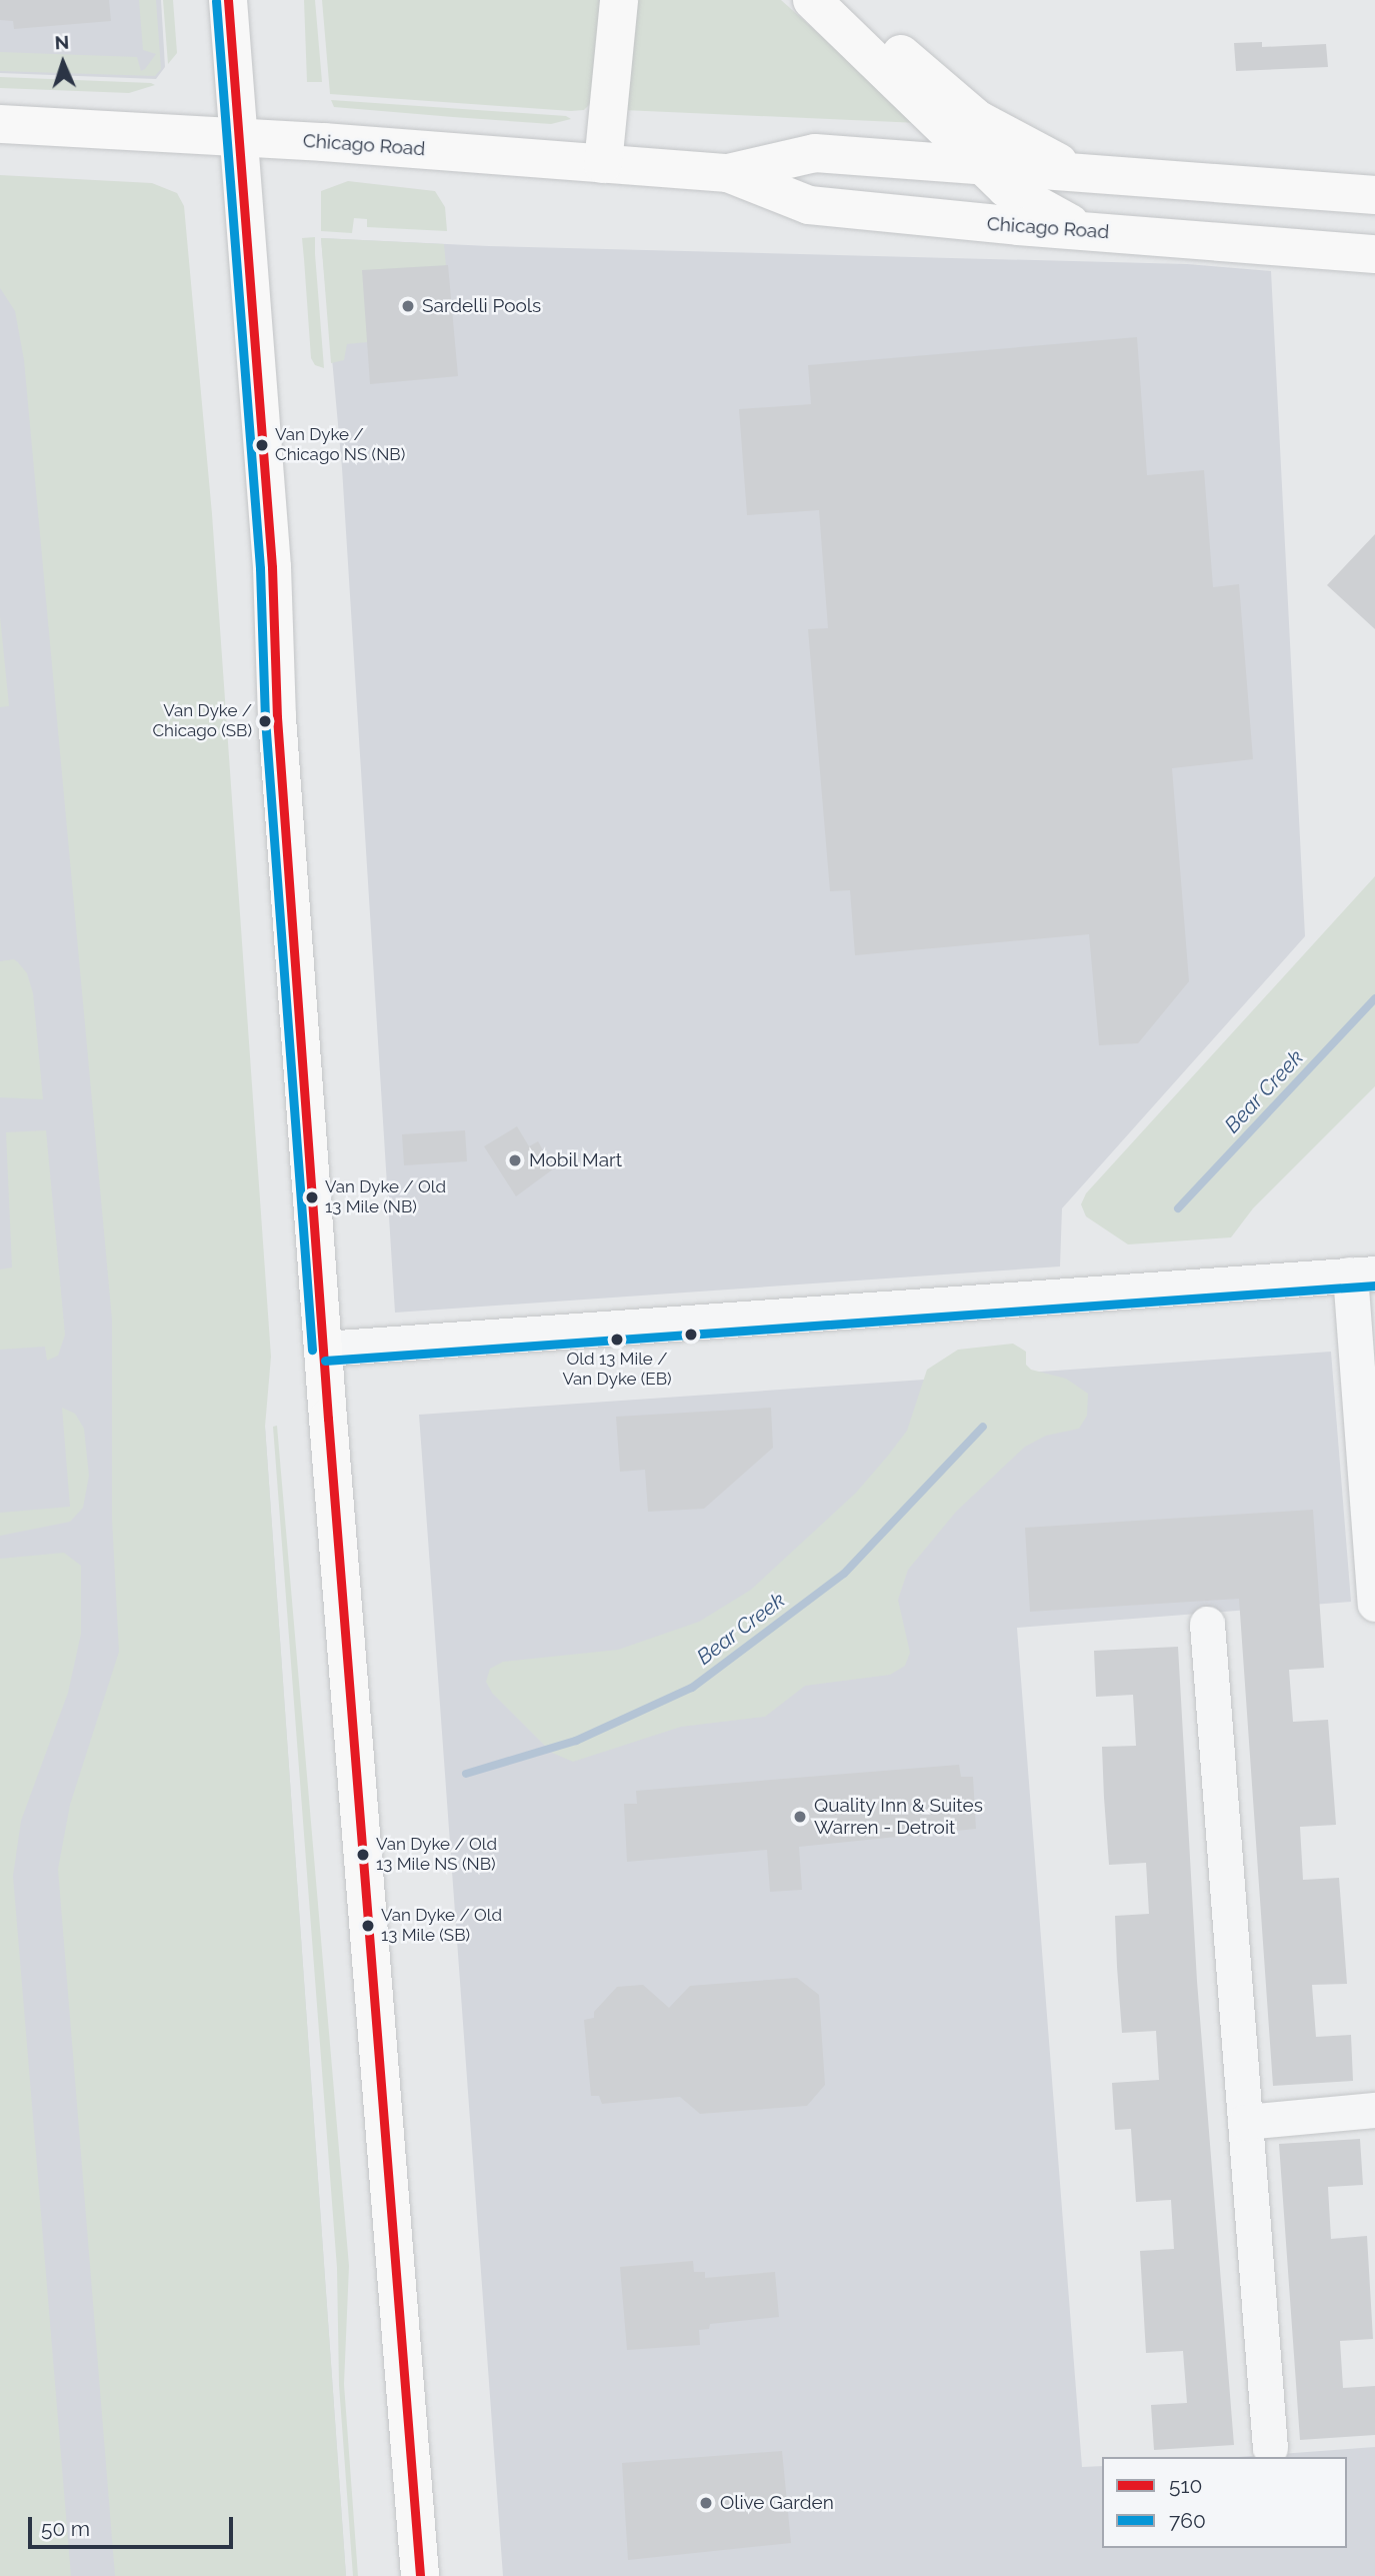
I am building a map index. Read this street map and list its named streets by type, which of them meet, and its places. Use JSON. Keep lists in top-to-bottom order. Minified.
{"streets":{"main road":["Chicago Road"]},"water":["Bear Creek"],"places":["Sardelli Pools","Van Dyke / Chicago NS (NB)","Van Dyke / Chicago (SB)","Mobil Mart","Van Dyke / Old 13 Mile (NB)","Old 13 Mile / Van Dyke (EB)","Quality Inn & Suites Warren - Detroit","Van Dyke / Old 13 Mile NS (NB)","Van Dyke / Old 13 Mile (SB)","Olive Garden"],"lines":["transit line 510","transit line 760"],"legend":["510","760"],"scale_bar":"50 m","north":"top"}
